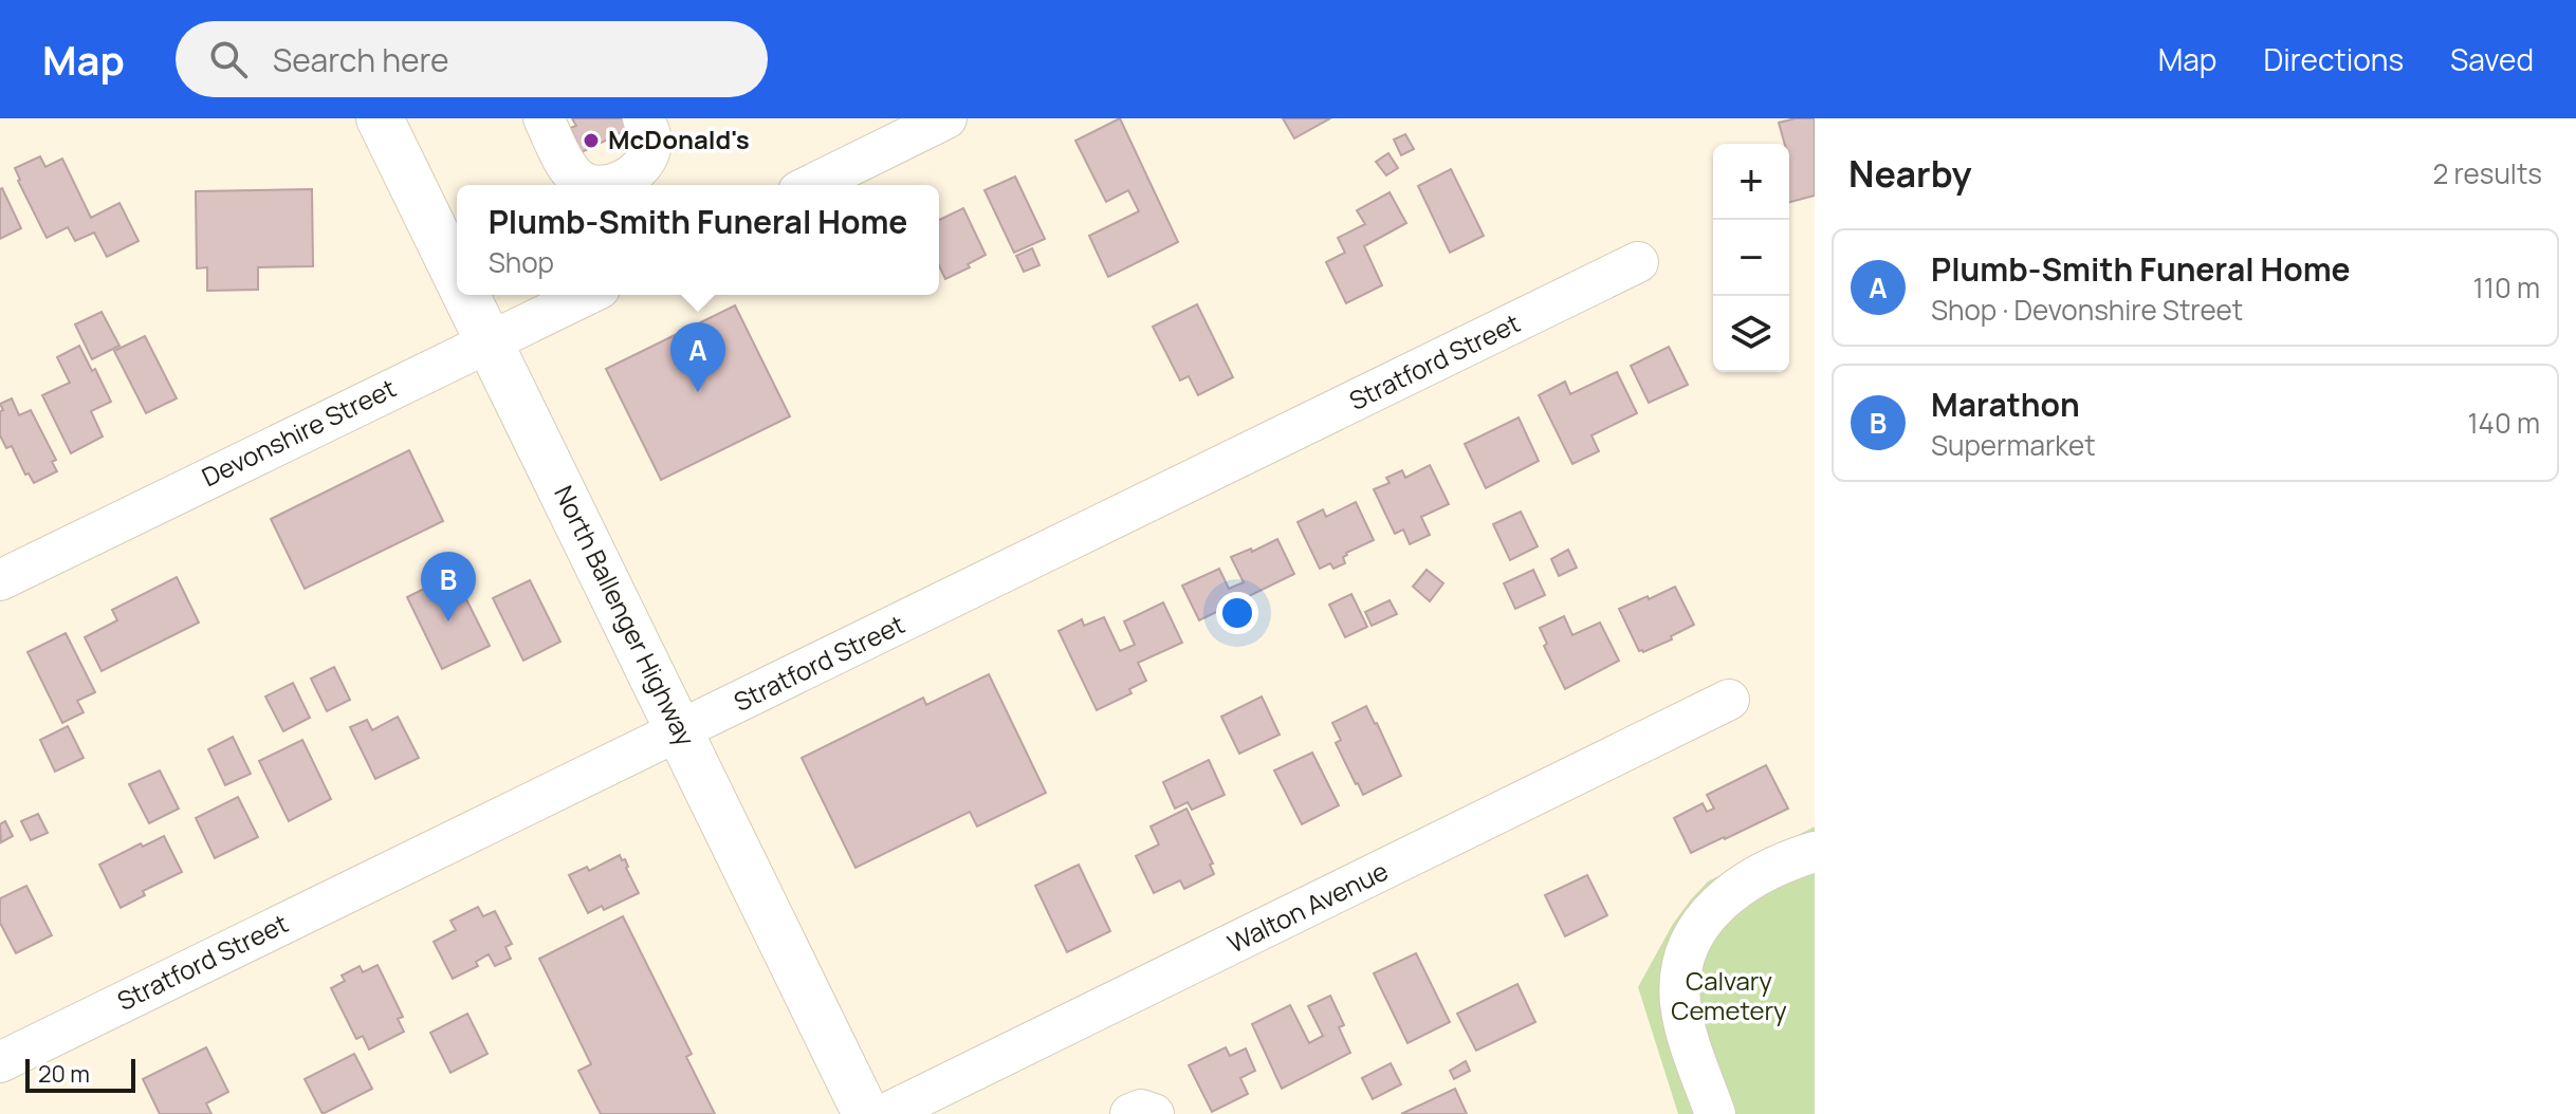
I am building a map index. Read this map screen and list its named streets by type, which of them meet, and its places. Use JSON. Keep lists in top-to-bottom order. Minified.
{"streets":{"main road":["North Ballenger Highway"],"street":["Stratford Street","Devonshire Street","Walton Avenue"]},"crossings":[["Stratford Street","North Ballenger Highway"],["Devonshire Street","North Ballenger Highway"]],"parks":["Calvary Cemetery"],"places":["McDonald's"],"scale_bar":"20 m","page":{"header":"Map","search":"Search here","nav":["Map","Directions","Saved"],"heading":["Nearby","2 results"],"map_buttons":["+","−"],"popup":["Plumb-Smith Funeral Home","Shop"],"list":[{"mark":"A","name":"Plumb-Smith Funeral Home","note":"Shop · Devonshire Street","value":"110 m"},{"mark":"B","name":"Marathon","note":"Supermarket","value":"140 m"}],"pins":["A","B"],"scale":"20 m"}}
